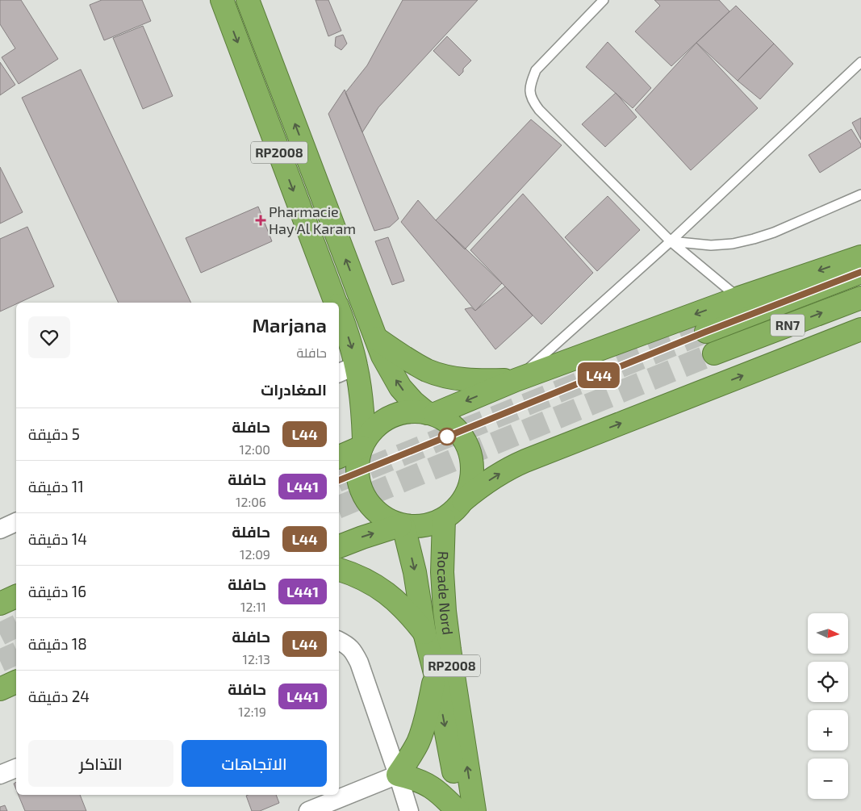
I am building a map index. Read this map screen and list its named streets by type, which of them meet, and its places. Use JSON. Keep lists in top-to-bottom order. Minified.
{"streets":{"highway":["RP2008","RN7","Rocade Nord"]},"crossings":[["RP2008","Rocade Nord"]],"places":{"health":["Pharmacie Hay Al Karam"]},"lines":["bus line L44"],"north":"right","page":{"on_map":"L44","heading":[["Marjana","حافلة"],"المغادرات"],"list":[{"mark":"L44","name":"حافلة","note":"12:00","value":"5 دقيقة"},{"mark":"L441","name":"حافلة","note":"12:06","value":"11 دقيقة"},{"mark":"L44","name":"حافلة","note":"12:09","value":"14 دقيقة"},{"mark":"L441","name":"حافلة","note":"12:11","value":"16 دقيقة"},{"mark":"L44","name":"حافلة","note":"12:13","value":"18 دقيقة"},{"mark":"L441","name":"حافلة","note":"12:19","value":"24 دقيقة"}],"map_buttons":["+","−"],"buttons":["الاتجاهات","التذاكر"]}}
